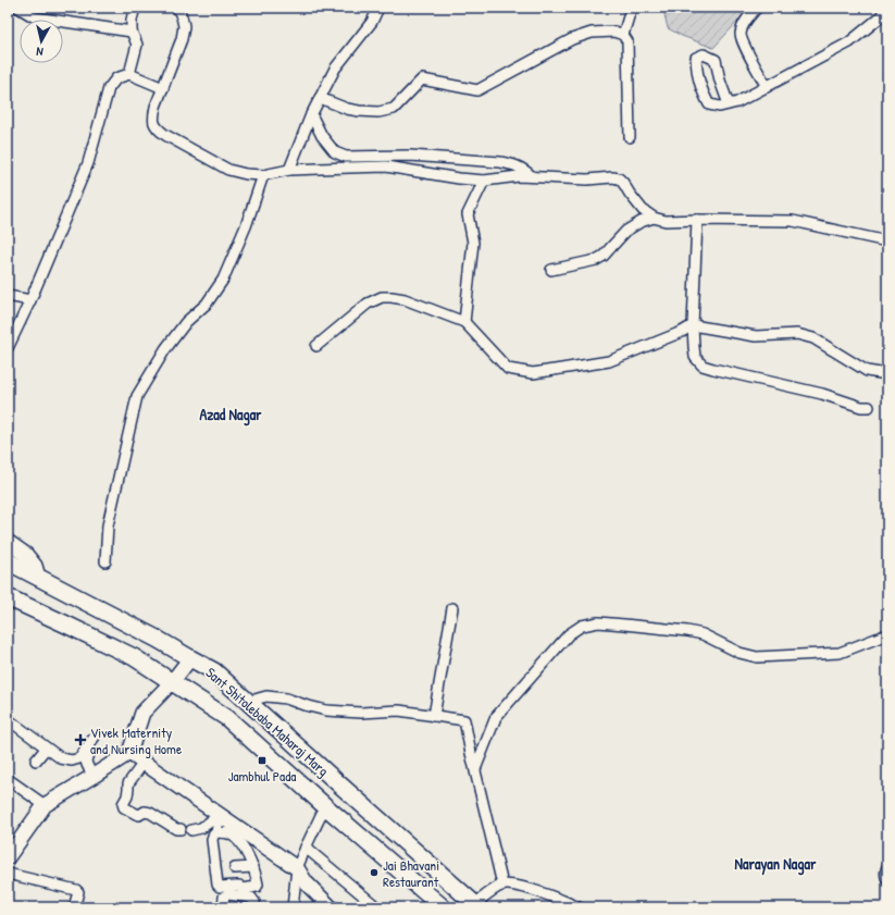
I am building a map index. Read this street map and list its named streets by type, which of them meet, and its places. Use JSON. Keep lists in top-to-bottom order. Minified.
{"streets":{"main road":["Sant Shitolebaba Maharaj Marg"]},"districts":["Azad Nagar","Narayan Nagar"],"places":{"health":["Vivek Maternity and Nursing Home"],"transit":["Jambhul Pada"],"other":["Jai Bhavani Restaurant"]},"north":"bottom"}
